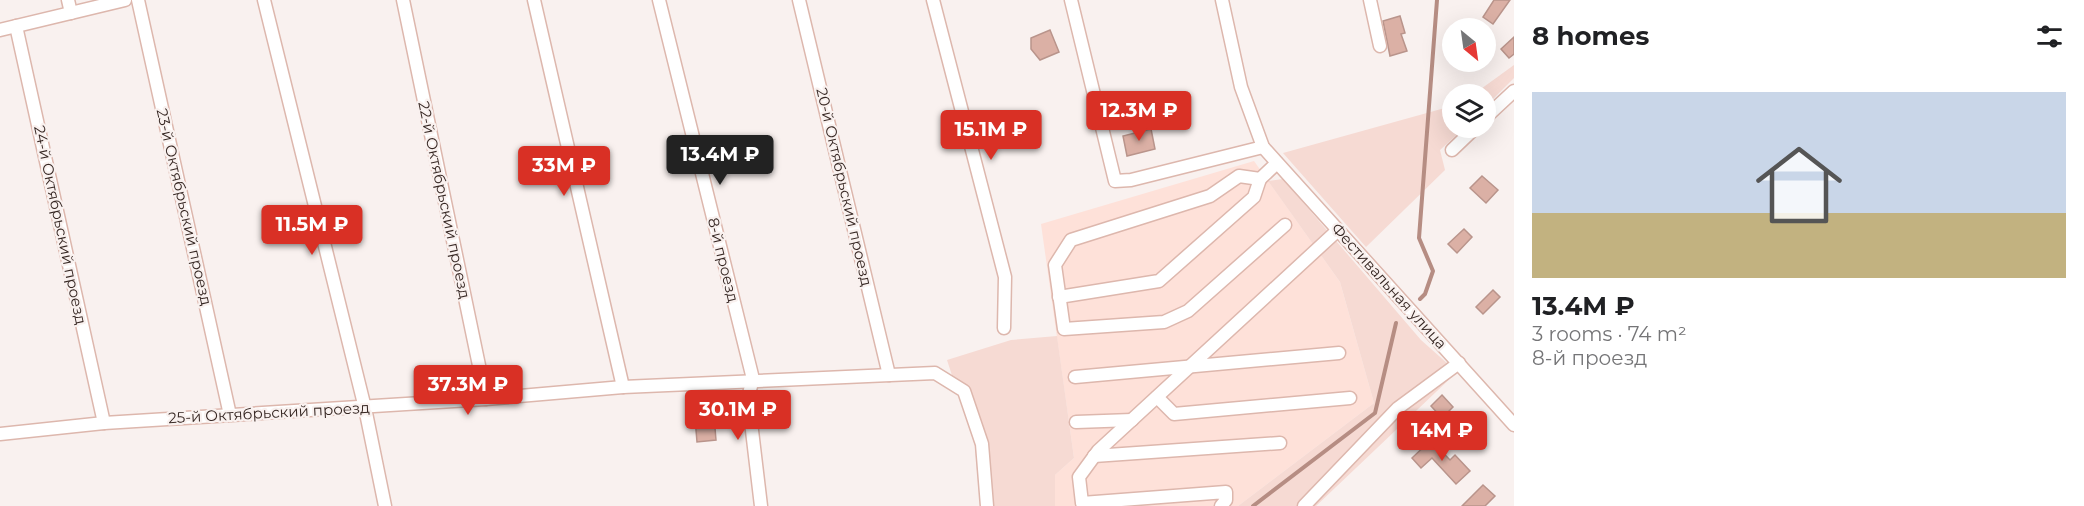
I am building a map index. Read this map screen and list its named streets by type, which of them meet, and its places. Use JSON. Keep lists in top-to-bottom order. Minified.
{"streets":{"street":["20-й Октябрьский проезд","22-й Октябрьский проезд","23-й Октябрьский проезд","24-й Октябрьский проезд","8-й проезд","Фестивальная улица","25-й Октябрьский проезд"]},"crossings":[["20-й Октябрьский проезд","25-й Октябрьский проезд"],["22-й Октябрьский проезд","25-й Октябрьский проезд"],["23-й Октябрьский проезд","25-й Октябрьский проезд"],["24-й Октябрьский проезд","25-й Октябрьский проезд"],["8-й проезд","25-й Октябрьский проезд"]],"north":"bottom right","page":{"heading":"8 homes","list":[{"name":"13.4M ₽","note":"3 rooms · 74 m² · 8-й проезд"}],"price":["12.3M ₽","15.1M ₽","13.4M ₽","33M ₽","11.5M ₽","37.3M ₽","30.1M ₽","14M ₽"]}}
